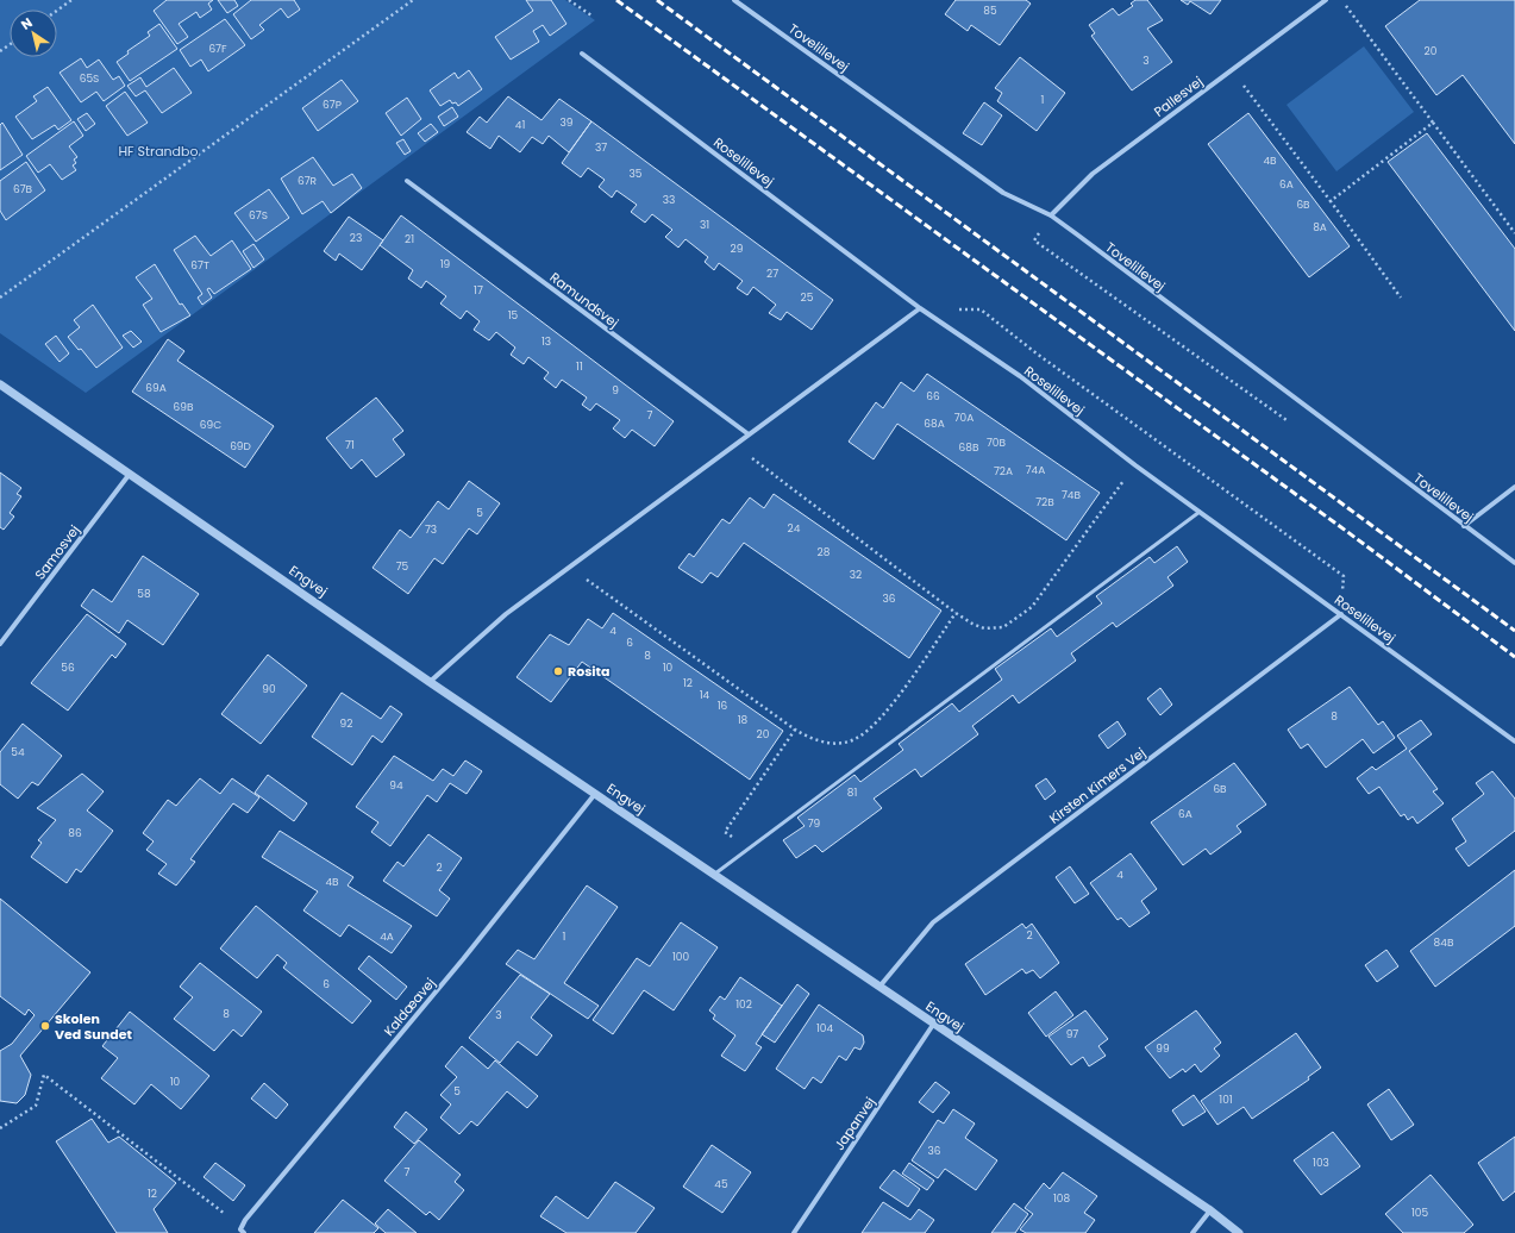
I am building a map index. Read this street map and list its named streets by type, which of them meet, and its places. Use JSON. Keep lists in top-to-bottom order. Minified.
{"streets":{"street":["Tovelillevej","Pallesvej","Roselillevej","Ramundsvej","Samosvej","Engvej","Kirsten Kimers Vej","Kaldæavej","Japanvej"]},"crossings":[["Tovelillevej","Pallesvej"],["Roselillevej","Kirsten Kimers Vej"],["Samosvej","Engvej"],["Engvej","Kirsten Kimers Vej"],["Engvej","Kaldæavej"],["Engvej","Japanvej"]],"parks":["HF Strandbo"],"places":["Rosita","Skolen Ved Sundet"],"house_numbers":["85","67F","20","3","65S","1","67P","39","41","37","4B","35","67R","6A","67B","33","6B","67S","31","8A","23","21","29","19","67T","27","17","25","15","13","11","69A","9","66","69B","7","70A","68A","69C","70B","71","69D","68B","74A","72A","74B","72B","5","24","73","28","75","32","58","36","4","6","8","56","10","12","90","14","16","8","18","92","20","54","94","6B","81","6A","79","86","2","4","4B","2","4A","1","84B","100","6","102","8","3","104","97","99","10","5","101","36","103","7","45","12","108","105"],"north":"top left"}
